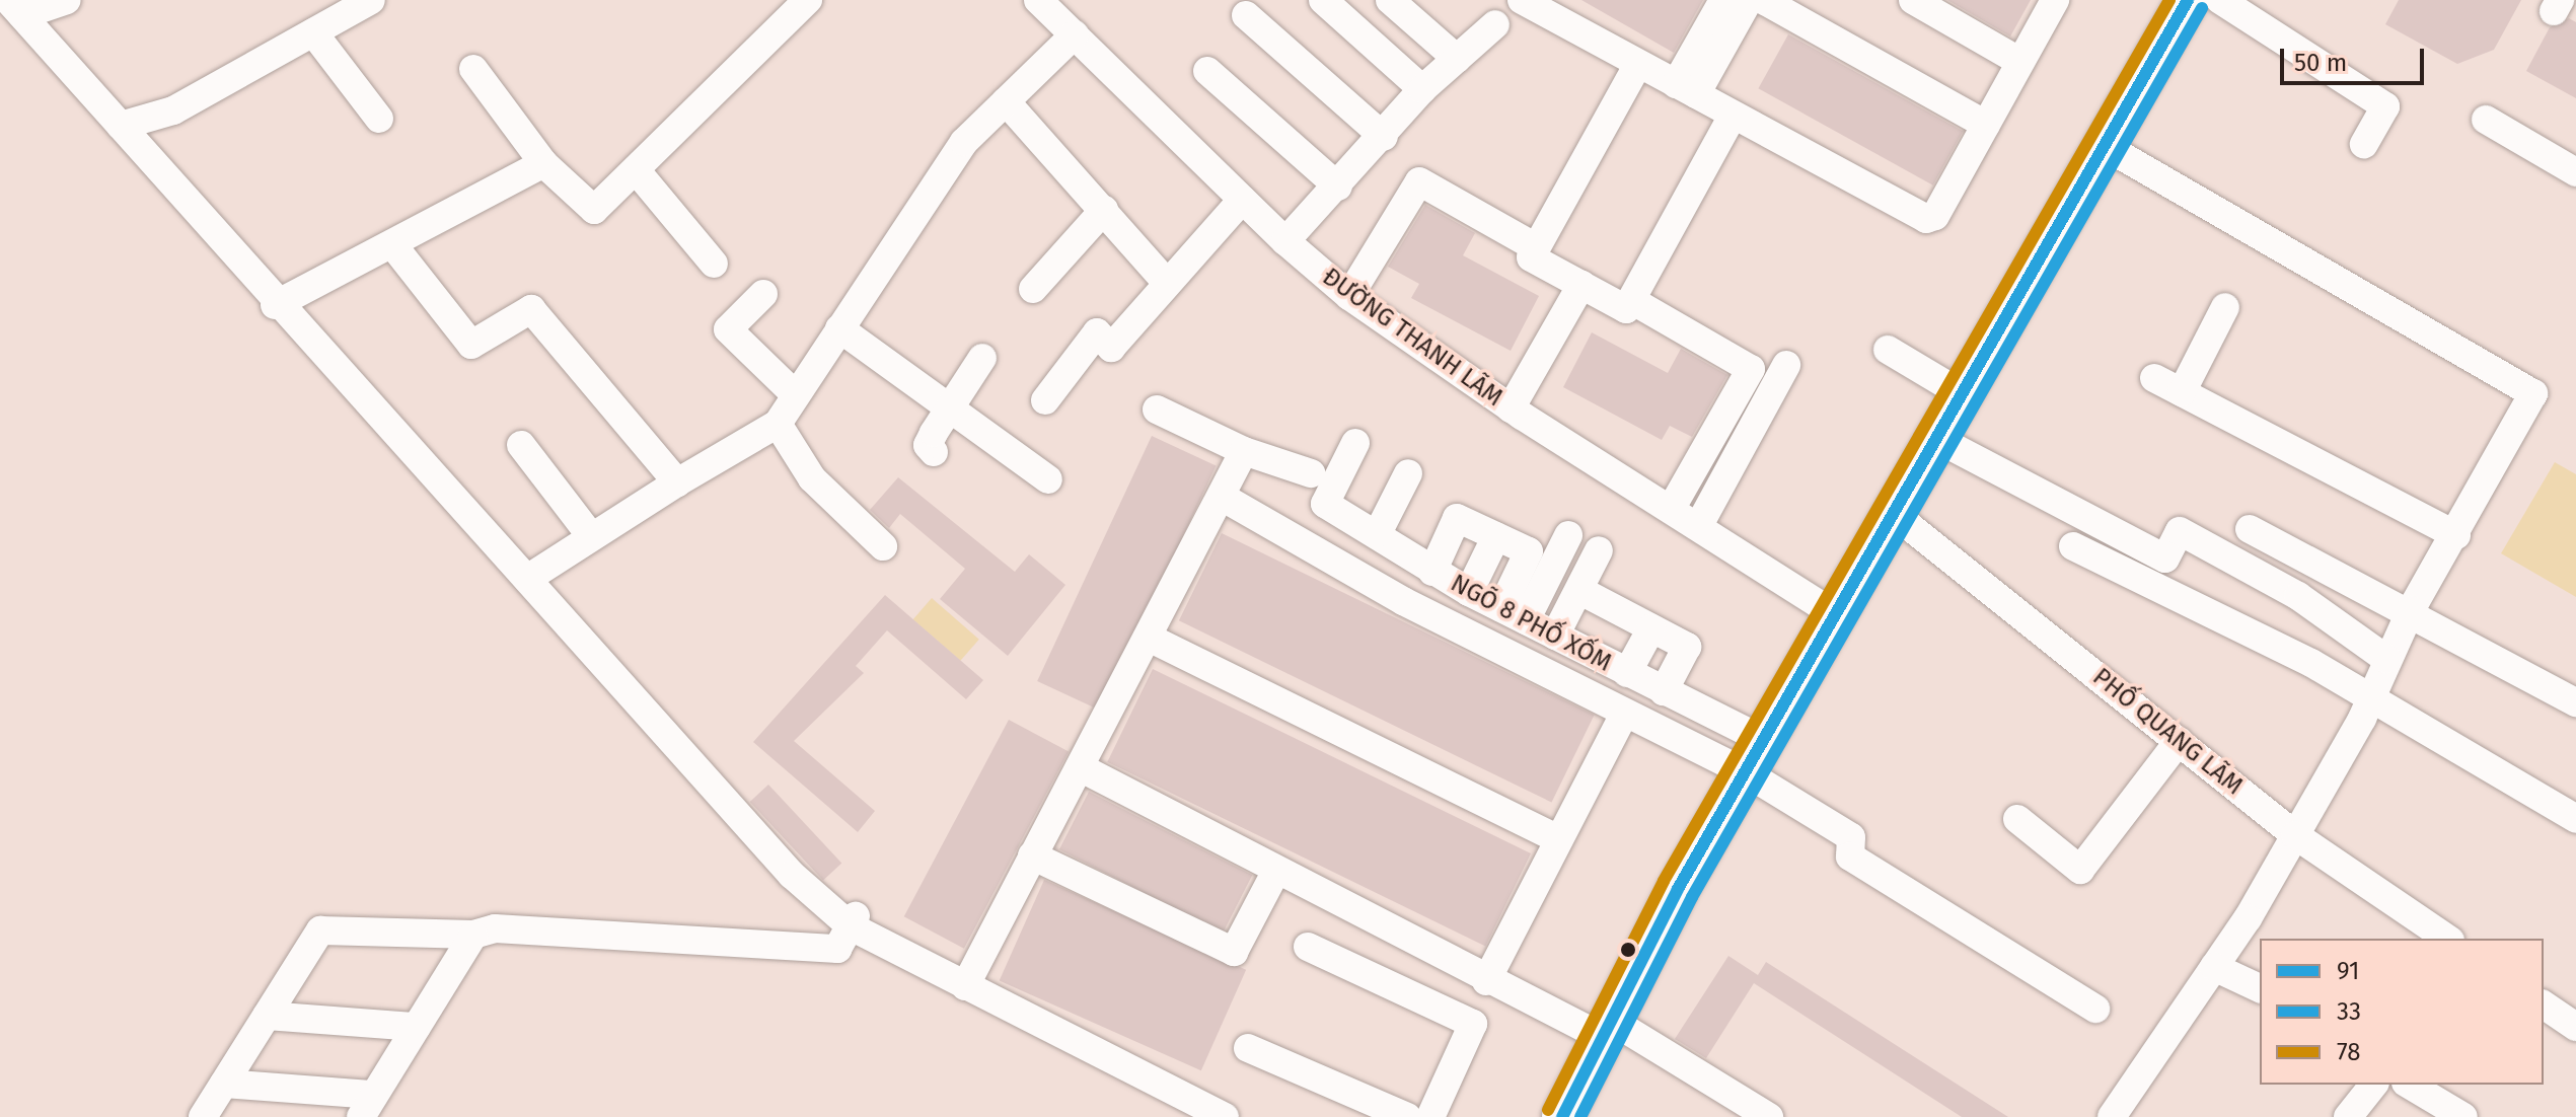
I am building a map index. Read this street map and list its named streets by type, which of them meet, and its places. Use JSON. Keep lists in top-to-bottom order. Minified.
{"streets":{"street":["ĐƯỜNG THANH LÃM","NGÕ 8 PHỐ XỐM","PHỐ QUANG LÃM"]},"lines":["transit line 91","transit line 78","transit line 33"],"legend":["91","33","78"],"scale_bar":"50 m"}
